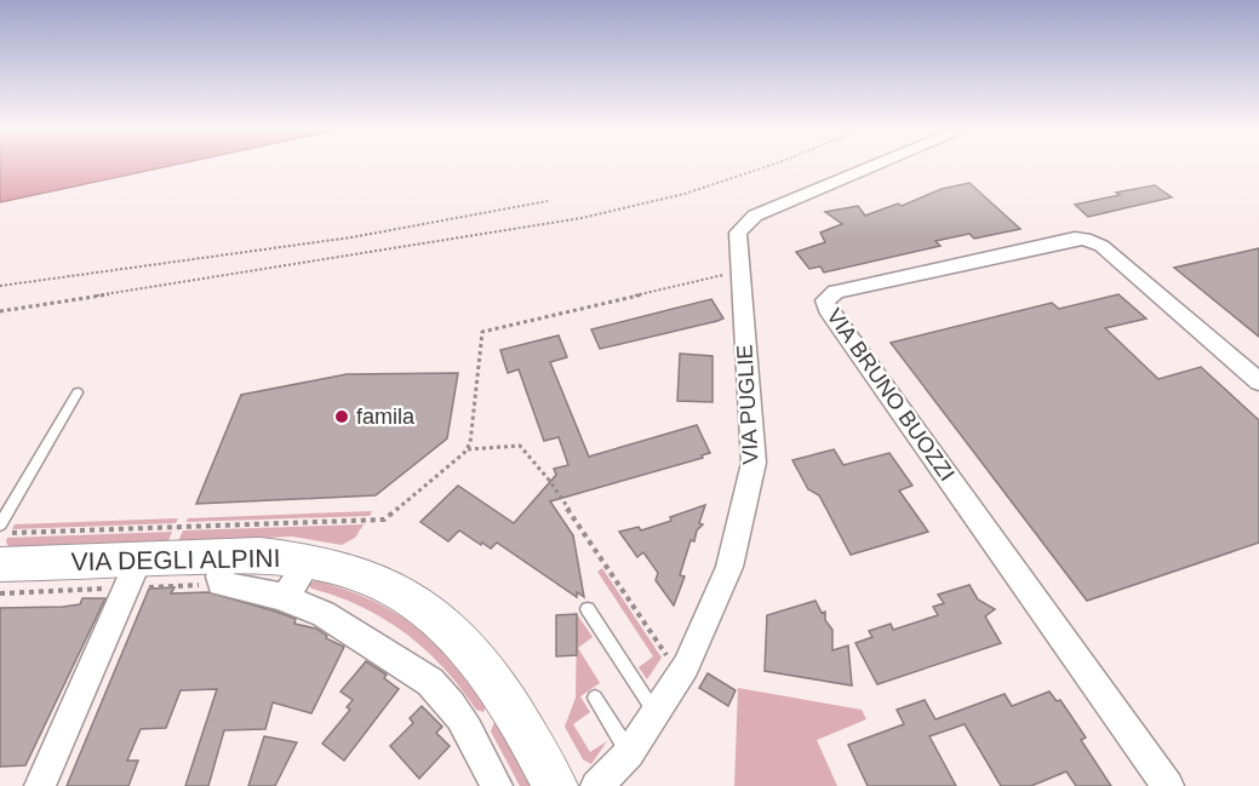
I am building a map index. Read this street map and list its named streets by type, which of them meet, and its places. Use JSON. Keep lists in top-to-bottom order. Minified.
{"streets":{"street":["VIA BRUNO BUOZZI","VIA PUGLIE","VIA DEGLI ALPINI"]},"places":["famila"]}
